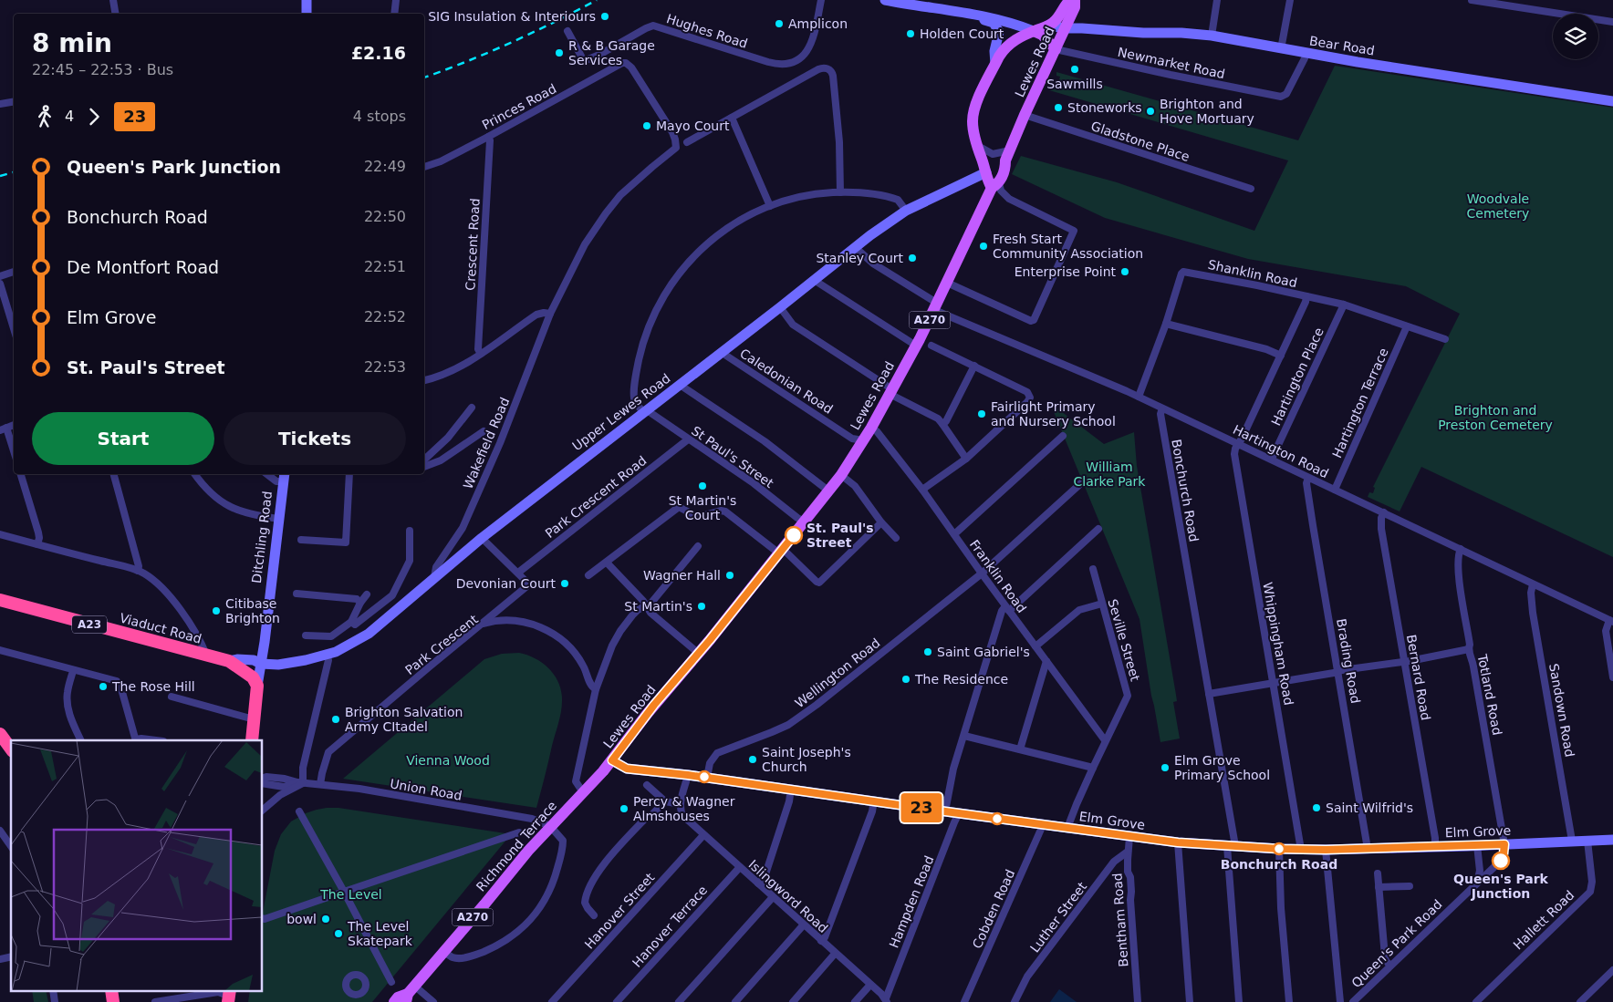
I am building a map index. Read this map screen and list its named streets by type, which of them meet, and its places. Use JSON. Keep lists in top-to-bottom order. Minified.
{"streets":{"highway":["Ditchling Road","A23","Viaduct Road"],"main road":["Lewes Road","A270","Upper Lewes Road","Richmond Terrace"],"street":["Hughes Road","Bear Road","Newmarket Road","Princes Road","Gladstone Place","Crescent Road","Shanklin Road","Hartington Place","Caledonian Road","Hartington Terrace","Wakefield Road","Hartington Road","St Paul's Street","Bonchurch Road","Park Crescent Road","Franklin Road","Seville Street","Whippingham Road","Park Crescent","Brading Road","Wellington Road","Bernard Road","Totland Road","Sandown Road","Union Road","Elm Grove","Islingword Road","Hampden Road","Cobden Road","Hanover Street","Luther Street","Bentham Road","Hallett Road","Hanover Terrace","Queen's Park Road"]},"crossings":[["Bear Road","Lewes Road"],["Bear Road","Newmarket Road"],["Lewes Road","Newmarket Road"],["Lewes Road","Gladstone Place"],["Lewes Road","Caledonian Road"],["Lewes Road","Upper Lewes Road"],["Lewes Road","Hartington Road"],["Lewes Road","St Paul's Street"],["Lewes Road","Franklin Road"],["Lewes Road","Elm Grove"],["Lewes Road","Richmond Terrace"],["Princes Road","Crescent Road"],["Princes Road","Wakefield Road"],["Shanklin Road","Hartington Place"],["Shanklin Road","Hartington Terrace"],["Shanklin Road","Hartington Road"],["Shanklin Road","Whippingham Road"],["Hartington Place","Hartington Road"],["Caledonian Road","Upper Lewes Road"],["Hartington Terrace","Hartington Road"],["Upper Lewes Road","Wakefield Road"],["Upper Lewes Road","Hartington Road"],["Upper Lewes Road","St Paul's Street"],["Upper Lewes Road","Ditchling Road"],["Upper Lewes Road","Viaduct Road"],["Hartington Road","Bonchurch Road"],["Hartington Road","Whippingham Road"],["Hartington Road","Brading Road"],["Hartington Road","Bernard Road"],["Hartington Road","Totland Road"],["Hartington Road","Sandown Road"],["St Paul's Street","Park Crescent Road"],["Bonchurch Road","Elm Grove"],["Ditchling Road","A23"],["Ditchling Road","Viaduct Road"],["Franklin Road","Seville Street"],["Franklin Road","Wellington Road"],["A23","Viaduct Road"],["Seville Street","Elm Grove"],["Whippingham Road","Elm Grove"],["Park Crescent","Union Road"],["Brading Road","Elm Grove"],["Wellington Road","Elm Grove"],["Bernard Road","Elm Grove"],["Totland Road","Elm Grove"],["Totland Road","Queen's Park Road"],["Sandown Road","Elm Grove"],["Union Road","Richmond Terrace"],["Elm Grove","Richmond Terrace"],["Elm Grove","Hampden Road"],["Elm Grove","Cobden Road"],["Elm Grove","Bentham Road"],["Elm Grove","Hallett Road"],["Elm Grove","Queen's Park Road"],["Islingword Road","Hampden Road"],["Islingword Road","Hanover Street"],["Islingword Road","Hanover Terrace"],["Luther Street","Bentham Road"]],"parks":["Woodvale Cemetery","Brighton and Preston Cemetery","William Clarke Park","Vienna Wood","The Level"],"places":["SIG Insulation & Interiours","Amplicon","Holden Court","R & B Garage Services","Sawmills","Stoneworks","Brighton and Hove Mortuary","Mayo Court","Fresh Start Community Association","Stanley Court","Enterprise Point","Fairlight Primary and Nursery School","St Martin's Court","St. Paul's Street","Wagner Hall","Devonian Court","St Martin's","Citibase Brighton","Saint Gabriel's","The Residence","The Rose Hill","Brighton Salvation Army CItadel","Saint Joseph's Church","Elm Grove Primary School","Saint Wilfrid's","Percy & Wagner Almshouses","Bonchurch Road","Queen's Park Junction","bowl","The Level Skatepark"],"lines":["bus line 23"],"page":{"on_map":"23","heading":["8 min","22:45 – 22:53 · Bus","£2.16"],"legs":["4","23","4 stops"],"list":[{"name":"Queen's Park Junction","value":"22:49"},{"name":"Bonchurch Road","value":"22:50"},{"name":"De Montfort Road","value":"22:51"},{"name":"Elm Grove","value":"22:52"},{"name":"St. Paul's Street","value":"22:53"}],"buttons":["Start","Tickets"]}}
